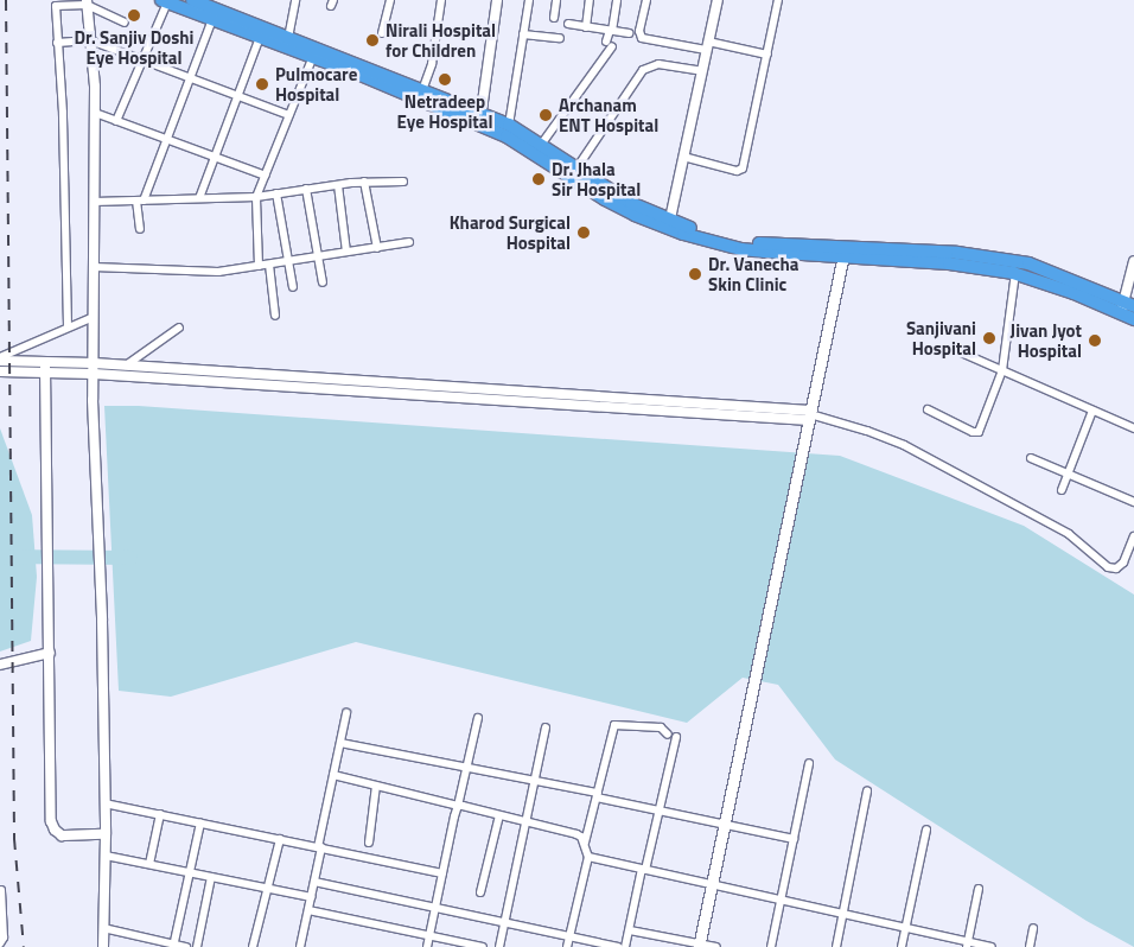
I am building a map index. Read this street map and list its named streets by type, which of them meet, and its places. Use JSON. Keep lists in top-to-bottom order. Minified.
{"places":["Dr. Sanjiv Doshi Eye Hospital","Nirali Hospital for Children","Netradeep Eye Hospital","Pulmocare Hospital","Archanam ENT Hospital","Dr. Jhala Sir Hospital","Kharod Surgical Hospital","Dr. Vanecha Skin Clinic","Sanjivani Hospital","Jivan Jyot Hospital"]}
